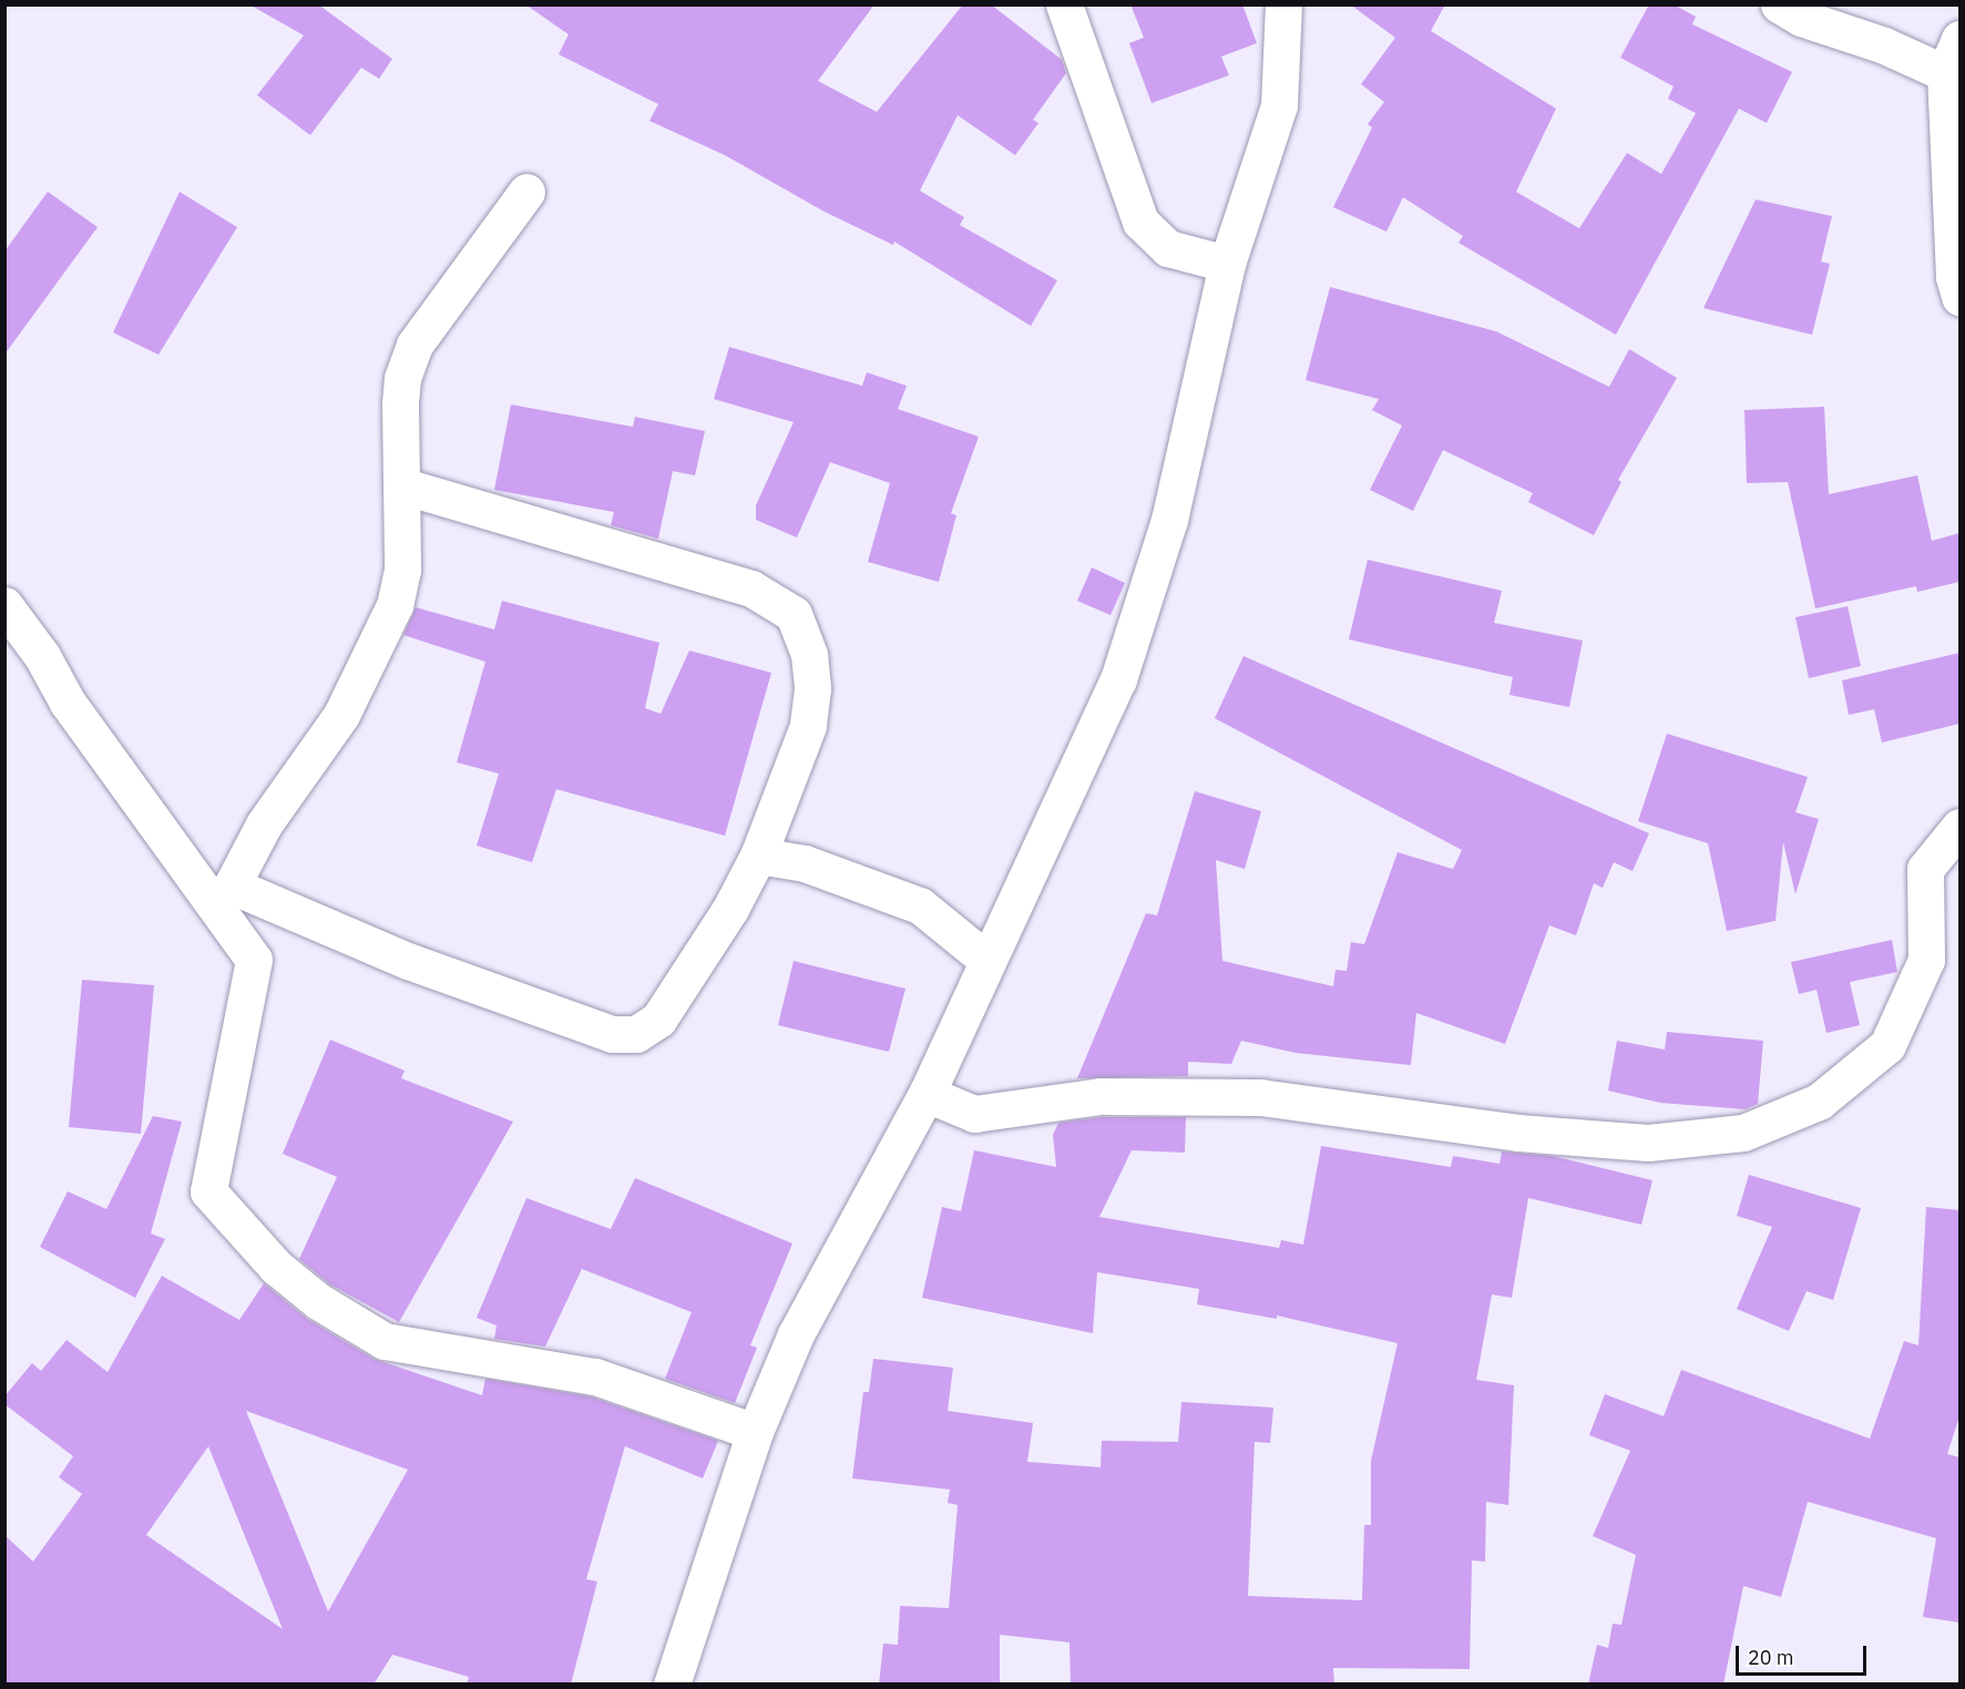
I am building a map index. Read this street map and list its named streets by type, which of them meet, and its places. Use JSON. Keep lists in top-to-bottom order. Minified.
{"scale_bar":"20 m"}
